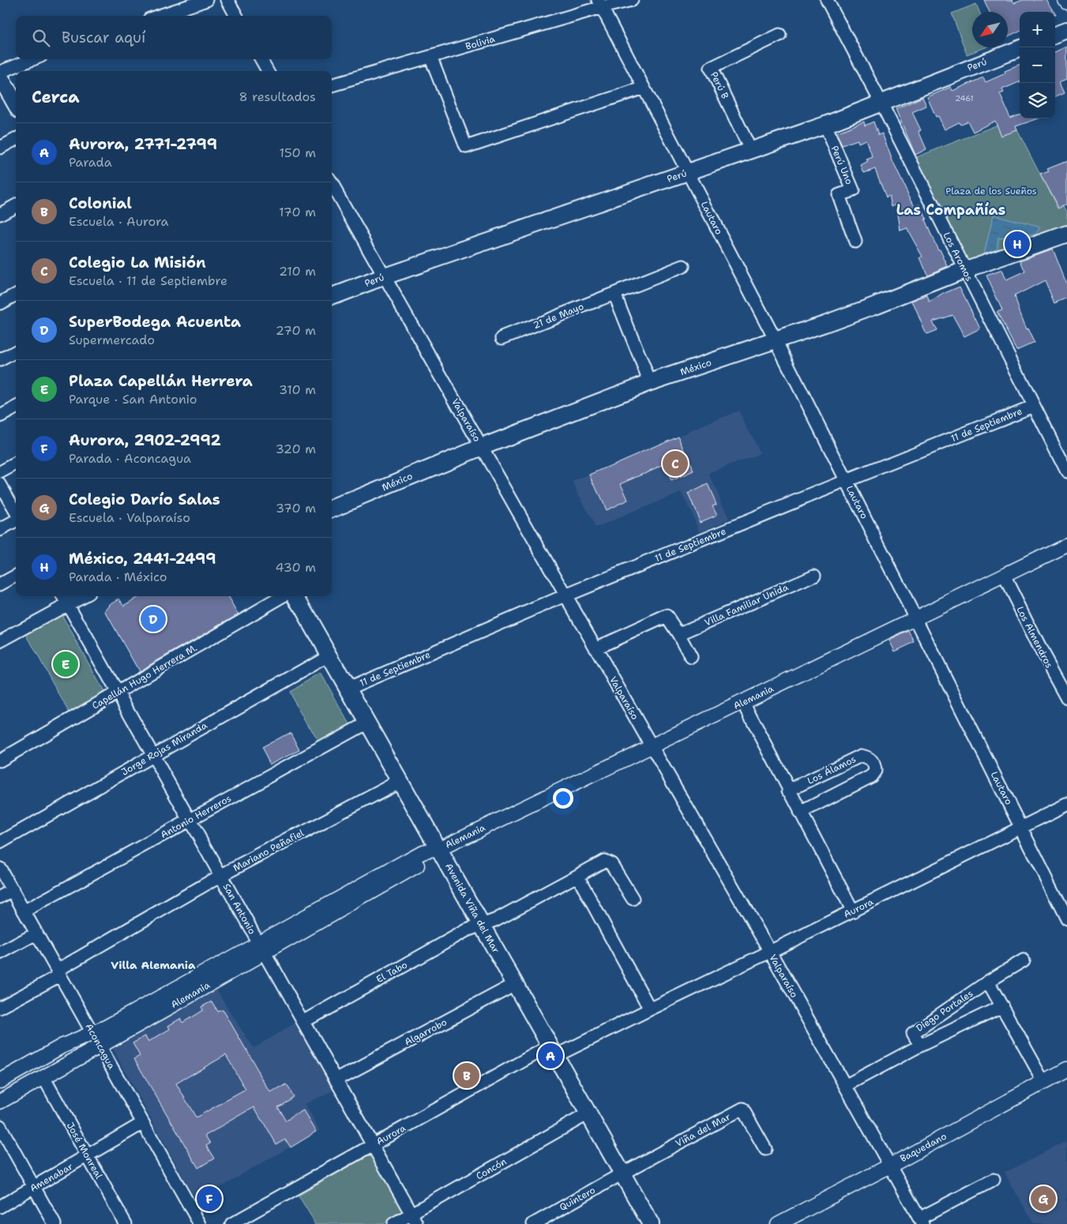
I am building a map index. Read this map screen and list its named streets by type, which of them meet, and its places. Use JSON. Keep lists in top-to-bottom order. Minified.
{"streets":{"main road":["Perú","México","Avenida Viña del Mar"],"street":["Bolivia","Perú B","Perú Uno","Lautaro","Los Aromos","21 de Mayo","Valparaíso","11 de Septiembre","Villa Familiar Unida","Los Almendros","Capellán Hugo Herrera M.","Alemania","Jorge Rojas Miranda","Los Álamos","Antonio Herreros","Mariano Peñafiel","Aurora","San Antonio","El Tabo","Diego Portales","Algarrobo","Aconcagua","Viña del Mar","Baquedano","José Monreal","Concón","Amenabar","Quintero"]},"crossings":[["Bolivia","Lautaro"],["Perú","Perú B"],["Perú","Perú Uno"],["Perú","Lautaro"],["Perú","Los Aromos"],["Perú","Valparaíso"],["Lautaro","México"],["Lautaro","11 de Septiembre"],["Lautaro","Alemania"],["Lautaro","Aurora"],["Los Aromos","México"],["Los Aromos","11 de Septiembre"],["México","Valparaíso"],["Valparaíso","11 de Septiembre"],["Valparaíso","Alemania"],["Valparaíso","Aurora"],["Valparaíso","Diego Portales"],["Valparaíso","Baquedano"],["11 de Septiembre","Avenida Viña del Mar"],["Los Almendros","Alemania"],["Capellán Hugo Herrera M.","San Antonio"],["Alemania","Avenida Viña del Mar"],["Alemania","San Antonio"],["Alemania","Aconcagua"],["Alemania","José Monreal"],["Jorge Rojas Miranda","Avenida Viña del Mar"],["Jorge Rojas Miranda","San Antonio"],["Antonio Herreros","Avenida Viña del Mar"],["Antonio Herreros","San Antonio"],["Antonio Herreros","Aconcagua"],["Mariano Peñafiel","Avenida Viña del Mar"],["Mariano Peñafiel","San Antonio"],["Mariano Peñafiel","Aconcagua"],["Avenida Viña del Mar","Aurora"],["Avenida Viña del Mar","El Tabo"],["Avenida Viña del Mar","Algarrobo"],["Avenida Viña del Mar","Viña del Mar"],["Avenida Viña del Mar","Concón"],["Avenida Viña del Mar","Quintero"],["Aurora","San Antonio"],["San Antonio","El Tabo"],["San Antonio","Algarrobo"],["San Antonio","Concón"],["Aconcagua","Amenabar"],["Viña del Mar","Quintero"],["José Monreal","Amenabar"]],"districts":["Las Compañías","Villa Alemania"],"parks":["Plaza de los Sueños"],"house_numbers":["2461"],"north":"bottom left","page":{"map_buttons":["+","−"],"search":"Buscar aquí","heading":["Cerca","8 resultados"],"list":[{"mark":"A","name":"Aurora, 2771-2799","note":"Parada","value":"150 m"},{"mark":"B","name":"Colonial","note":"Escuela · Aurora","value":"170 m"},{"mark":"C","name":"Colegio La Misión","note":"Escuela · 11 de Septiembre","value":"210 m"},{"mark":"D","name":"SuperBodega Acuenta","note":"Supermercado","value":"270 m"},{"mark":"E","name":"Plaza Capellán Herrera","note":"Parque · San Antonio","value":"310 m"},{"mark":"F","name":"Aurora, 2902-2992","note":"Parada · Aconcagua","value":"320 m"},{"mark":"G","name":"Colegio Darío Salas","note":"Escuela · Valparaíso","value":"370 m"},{"mark":"H","name":"México, 2441-2499","note":"Parada · México","value":"430 m"}],"pins":["H","C","D","E","A","B","F","G"]}}
